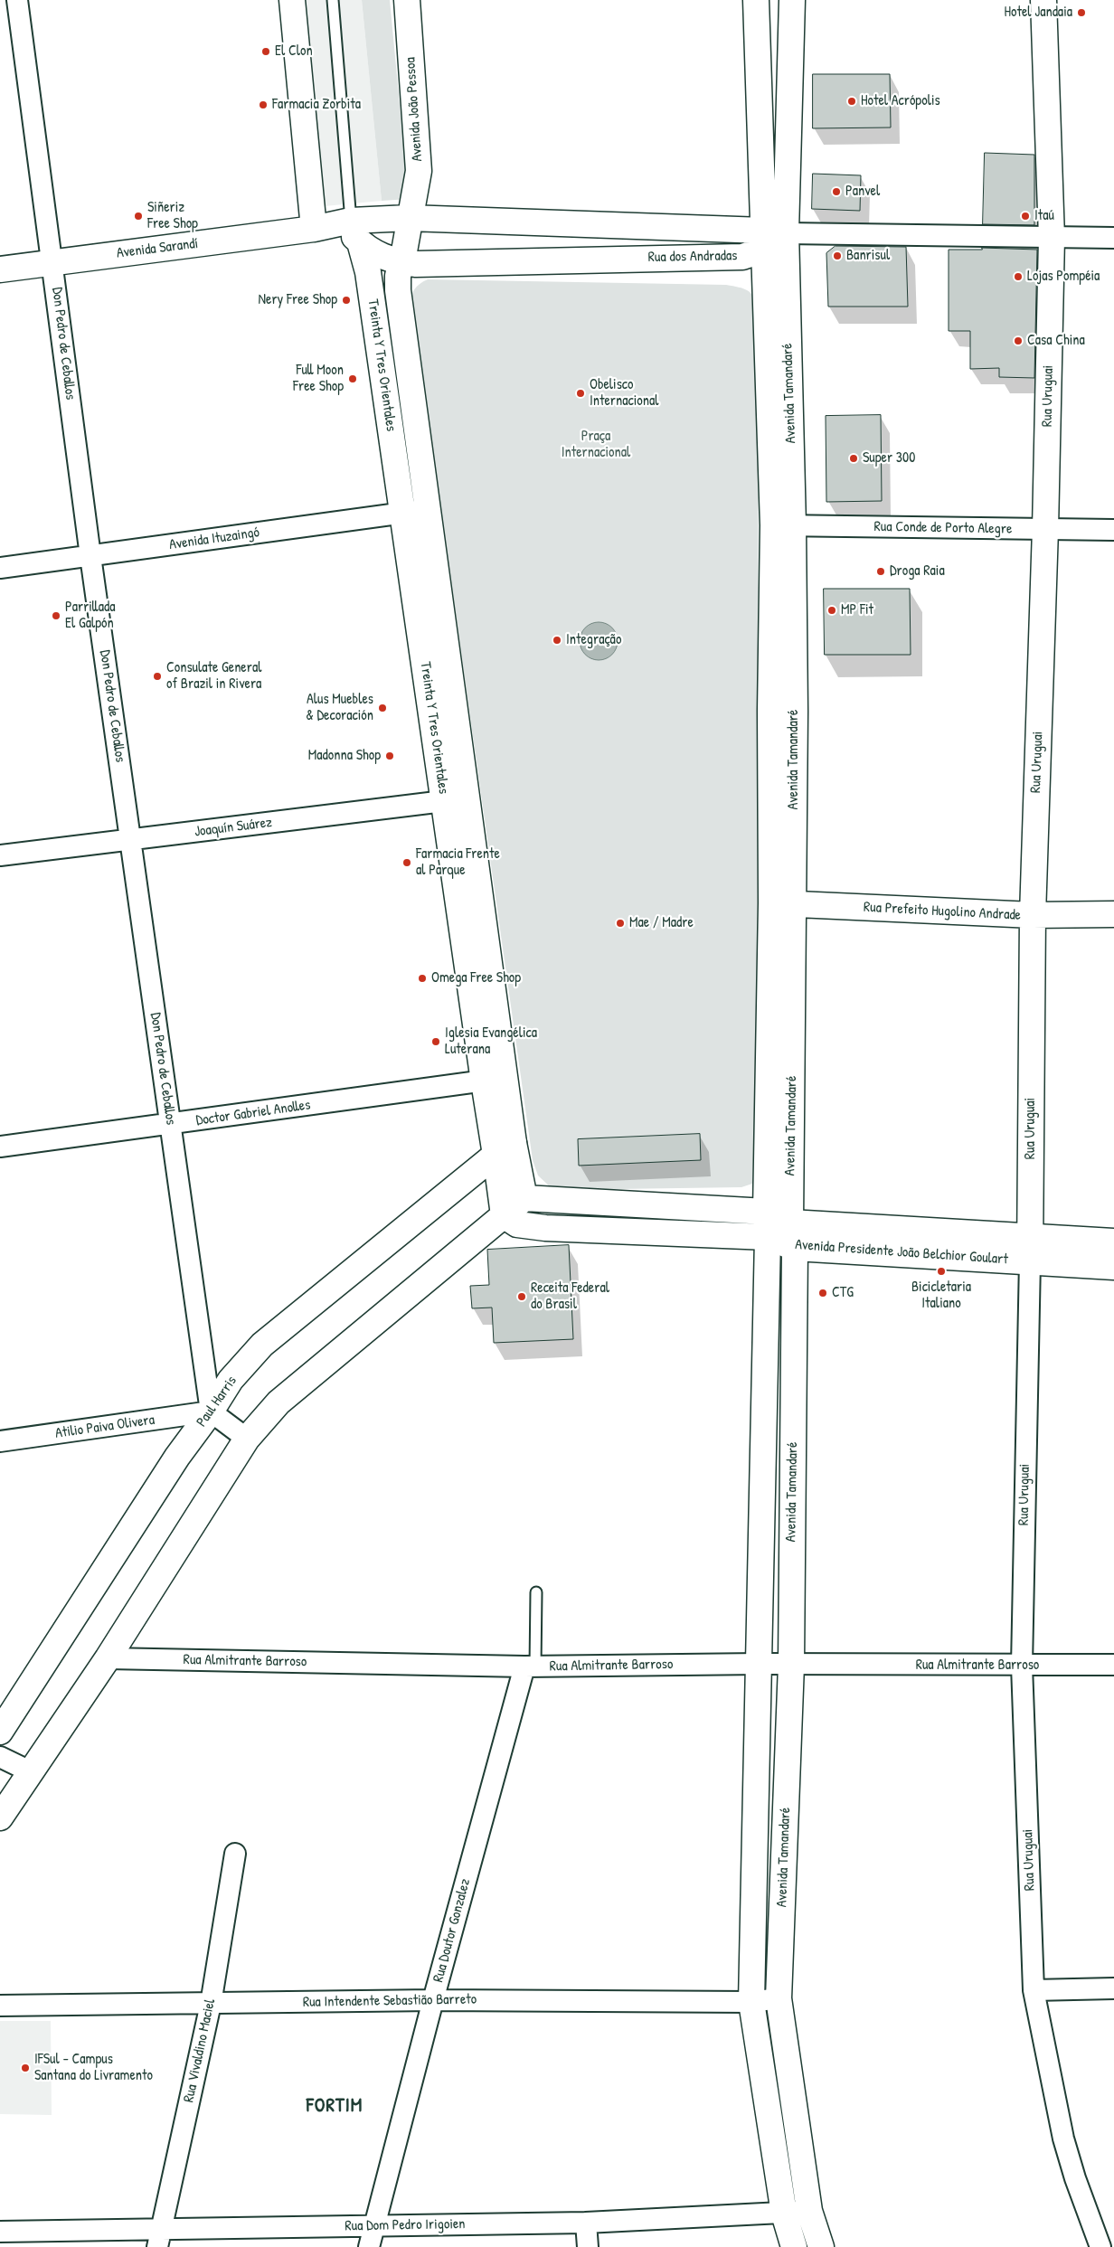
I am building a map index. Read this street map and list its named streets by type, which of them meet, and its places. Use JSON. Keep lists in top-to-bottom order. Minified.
{"streets":{"main road":["Avenida João Pessoa","Avenida Sarandí","Rua dos Andradas","Treinta Y Tres Orientales","Avenida Tamandaré","Rua Uruguai","Rua Prefeito Hugolino Andrade","Avenida Presidente João Belchior Goulart","Paul Harris"],"street":["Don Pedro de Ceballos","Rua Conde de Porto Alegre","Avenida Ituzaingó","Joaquín Suárez","Doctor Gabriel Anolles","Atilio Paiva Olivera","Rua Almitrante Barroso","Rua Doutor Gonzalez","Rua Intendente Sebastião Barreto","Rua Vivaldino Maciel","Rua Dom Pedro Irigoien"]},"crossings":[["Avenida João Pessoa","Avenida Sarandí"],["Avenida João Pessoa","Rua dos Andradas"],["Avenida João Pessoa","Treinta Y Tres Orientales"],["Avenida Sarandí","Rua dos Andradas"],["Avenida Sarandí","Don Pedro de Ceballos"],["Avenida Sarandí","Treinta Y Tres Orientales"],["Rua dos Andradas","Treinta Y Tres Orientales"],["Rua dos Andradas","Avenida Tamandaré"],["Rua dos Andradas","Rua Uruguai"],["Don Pedro de Ceballos","Avenida Ituzaingó"],["Don Pedro de Ceballos","Joaquín Suárez"],["Don Pedro de Ceballos","Doctor Gabriel Anolles"],["Don Pedro de Ceballos","Paul Harris"],["Don Pedro de Ceballos","Atilio Paiva Olivera"],["Treinta Y Tres Orientales","Avenida Ituzaingó"],["Treinta Y Tres Orientales","Joaquín Suárez"],["Treinta Y Tres Orientales","Doctor Gabriel Anolles"],["Treinta Y Tres Orientales","Avenida Presidente João Belchior Goulart"],["Treinta Y Tres Orientales","Paul Harris"],["Avenida Tamandaré","Rua Conde de Porto Alegre"],["Avenida Tamandaré","Rua Prefeito Hugolino Andrade"],["Avenida Tamandaré","Avenida Presidente João Belchior Goulart"],["Avenida Tamandaré","Rua Almitrante Barroso"],["Avenida Tamandaré","Rua Intendente Sebastião Barreto"],["Avenida Tamandaré","Rua Dom Pedro Irigoien"],["Rua Uruguai","Rua Conde de Porto Alegre"],["Rua Uruguai","Rua Prefeito Hugolino Andrade"],["Rua Uruguai","Avenida Presidente João Belchior Goulart"],["Rua Uruguai","Rua Almitrante Barroso"],["Paul Harris","Atilio Paiva Olivera"],["Rua Almitrante Barroso","Rua Doutor Gonzalez"],["Rua Doutor Gonzalez","Rua Intendente Sebastião Barreto"],["Rua Doutor Gonzalez","Rua Dom Pedro Irigoien"],["Rua Intendente Sebastião Barreto","Rua Vivaldino Maciel"],["Rua Vivaldino Maciel","Rua Dom Pedro Irigoien"]],"districts":["FORTIM"],"parks":["Praça Internacional"],"places":["Hotel Jandaia","El Clon","Hotel Acrópolis","Farmacia Zorbita","Panvel","Siñeriz Free Shop","Itaú","Banrisul","Lojas Pompéia","Nery Free Shop","Casa China","Full Moon Free Shop","Obelisco Internacional","Super 300","Droga Raia","MP Fit","Parrillada El Galpón","Integração","Consulate General of Brazil in Rivera","Alus Muebles & Decoración","Madonna Shop","Farmacia Frente al Parque","Mae / Madre","Omega Free Shop","Iglesia Evangélica Luterana","Bicicletaria Italiano","CTG","Receita Federal do Brasil","IFSul - Campus Santana do Livramento"]}
